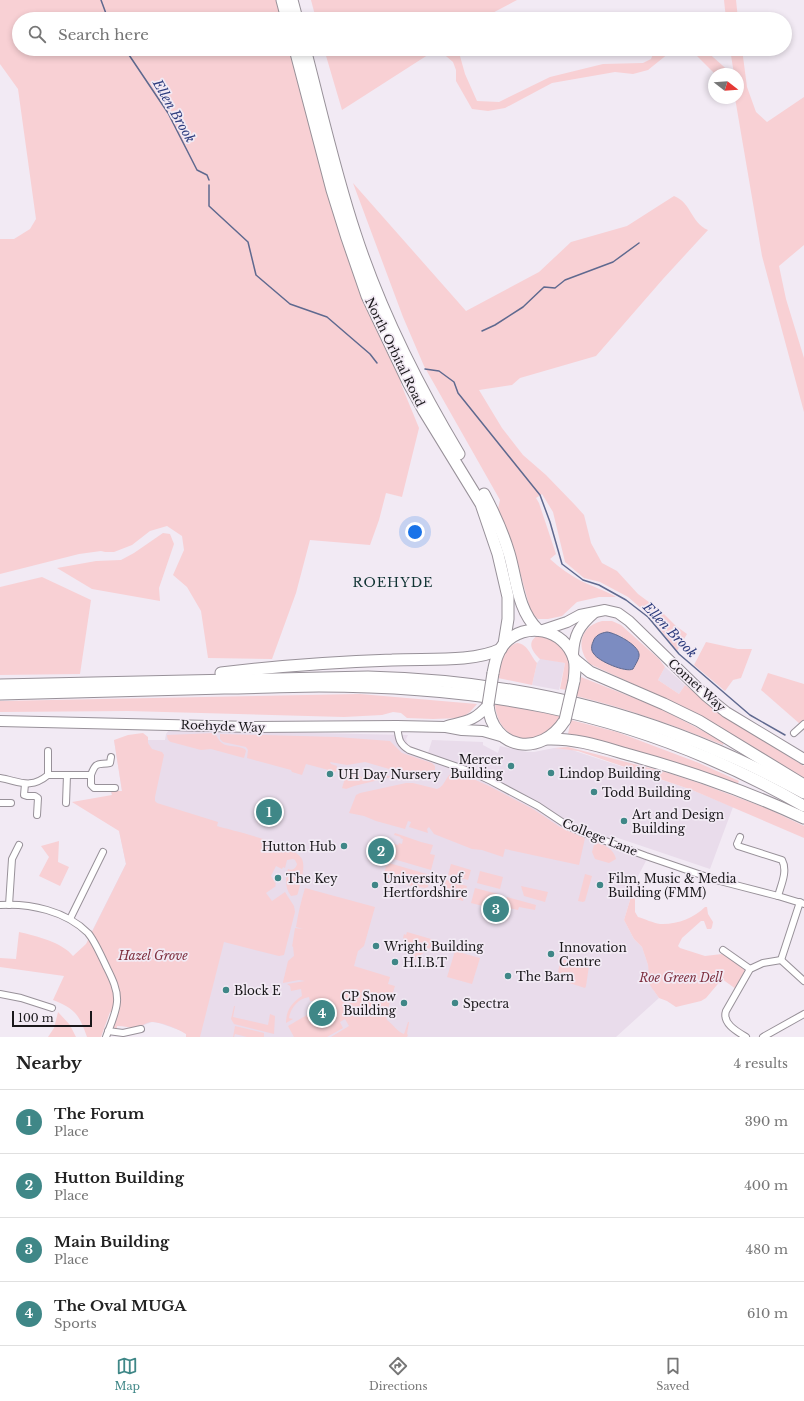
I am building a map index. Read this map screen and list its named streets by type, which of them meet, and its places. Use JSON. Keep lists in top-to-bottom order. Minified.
{"streets":{"highway":["North Orbital Road"],"main road":["Comet Way","Roehyde Way"],"street":["College Lane"]},"crossings":[["North Orbital Road","Comet Way"],["North Orbital Road","Roehyde Way"],["Comet Way","Roehyde Way"],["Roehyde Way","College Lane"]],"districts":["ROEHYDE"],"water":["Ellen Brook"],"parks":["Hazel Grove","Roe Green Dell"],"places":["Mercer Building","Lindop Building","UH Day Nursery","Todd Building","Art and Design Building","Hutton Hub","The Key","University of Hertfordshire","Film, Music & Media Building (FMM)","Wright Building","Innovation Centre","H.I.B.T","The Barn","Block E","CP Snow Building","Spectra"],"scale_bar":"100 m","north":"right","page":{"search":"Search here","pins":["1","2","3","4"],"scale":"100 m","heading":["Nearby","4 results"],"list":[{"mark":"1","name":"The Forum","note":"Place","value":"390 m"},{"mark":"2","name":"Hutton Building","note":"Place","value":"400 m"},{"mark":"3","name":"Main Building","note":"Place","value":"480 m"},{"mark":"4","name":"The Oval MUGA","note":"Sports","value":"610 m"}],"nav":["Map","Directions","Saved"]}}
